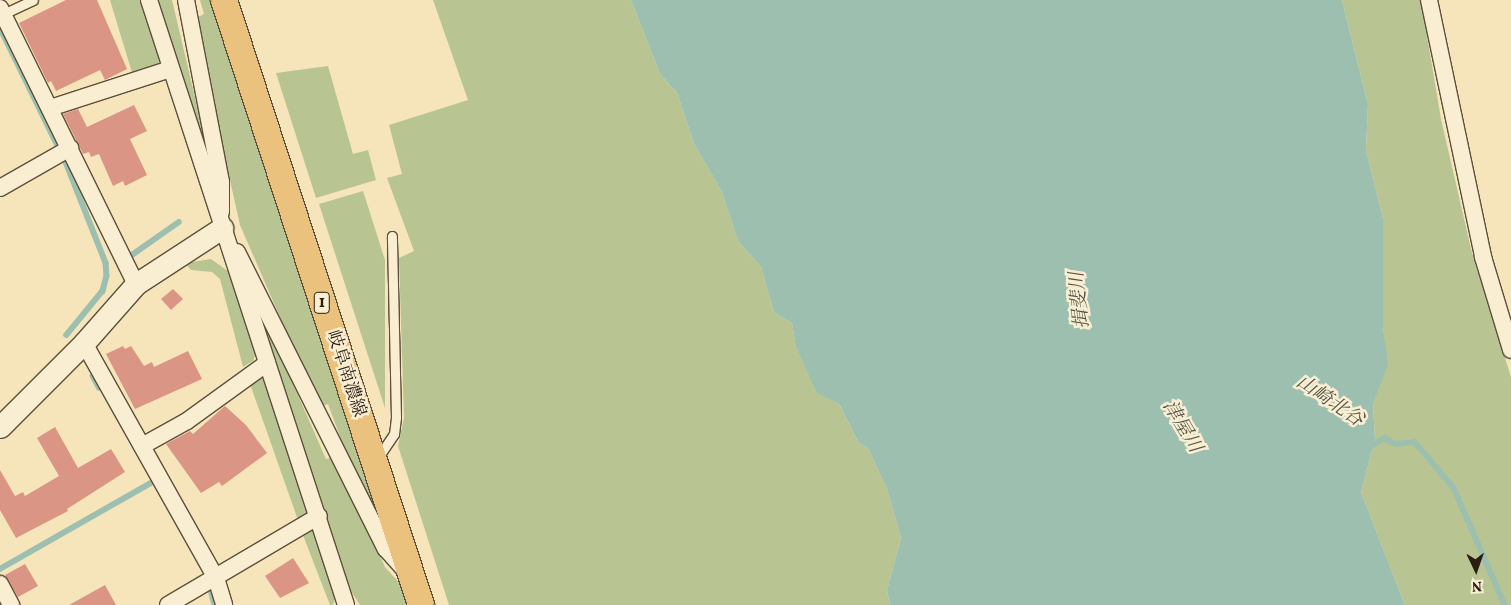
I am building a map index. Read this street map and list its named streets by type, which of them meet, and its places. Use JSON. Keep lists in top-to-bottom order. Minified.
{"streets":{"main road":["1","岐阜南濃線"]},"water":["揖斐川","山崎北谷","津屋川"],"north":"bottom"}
